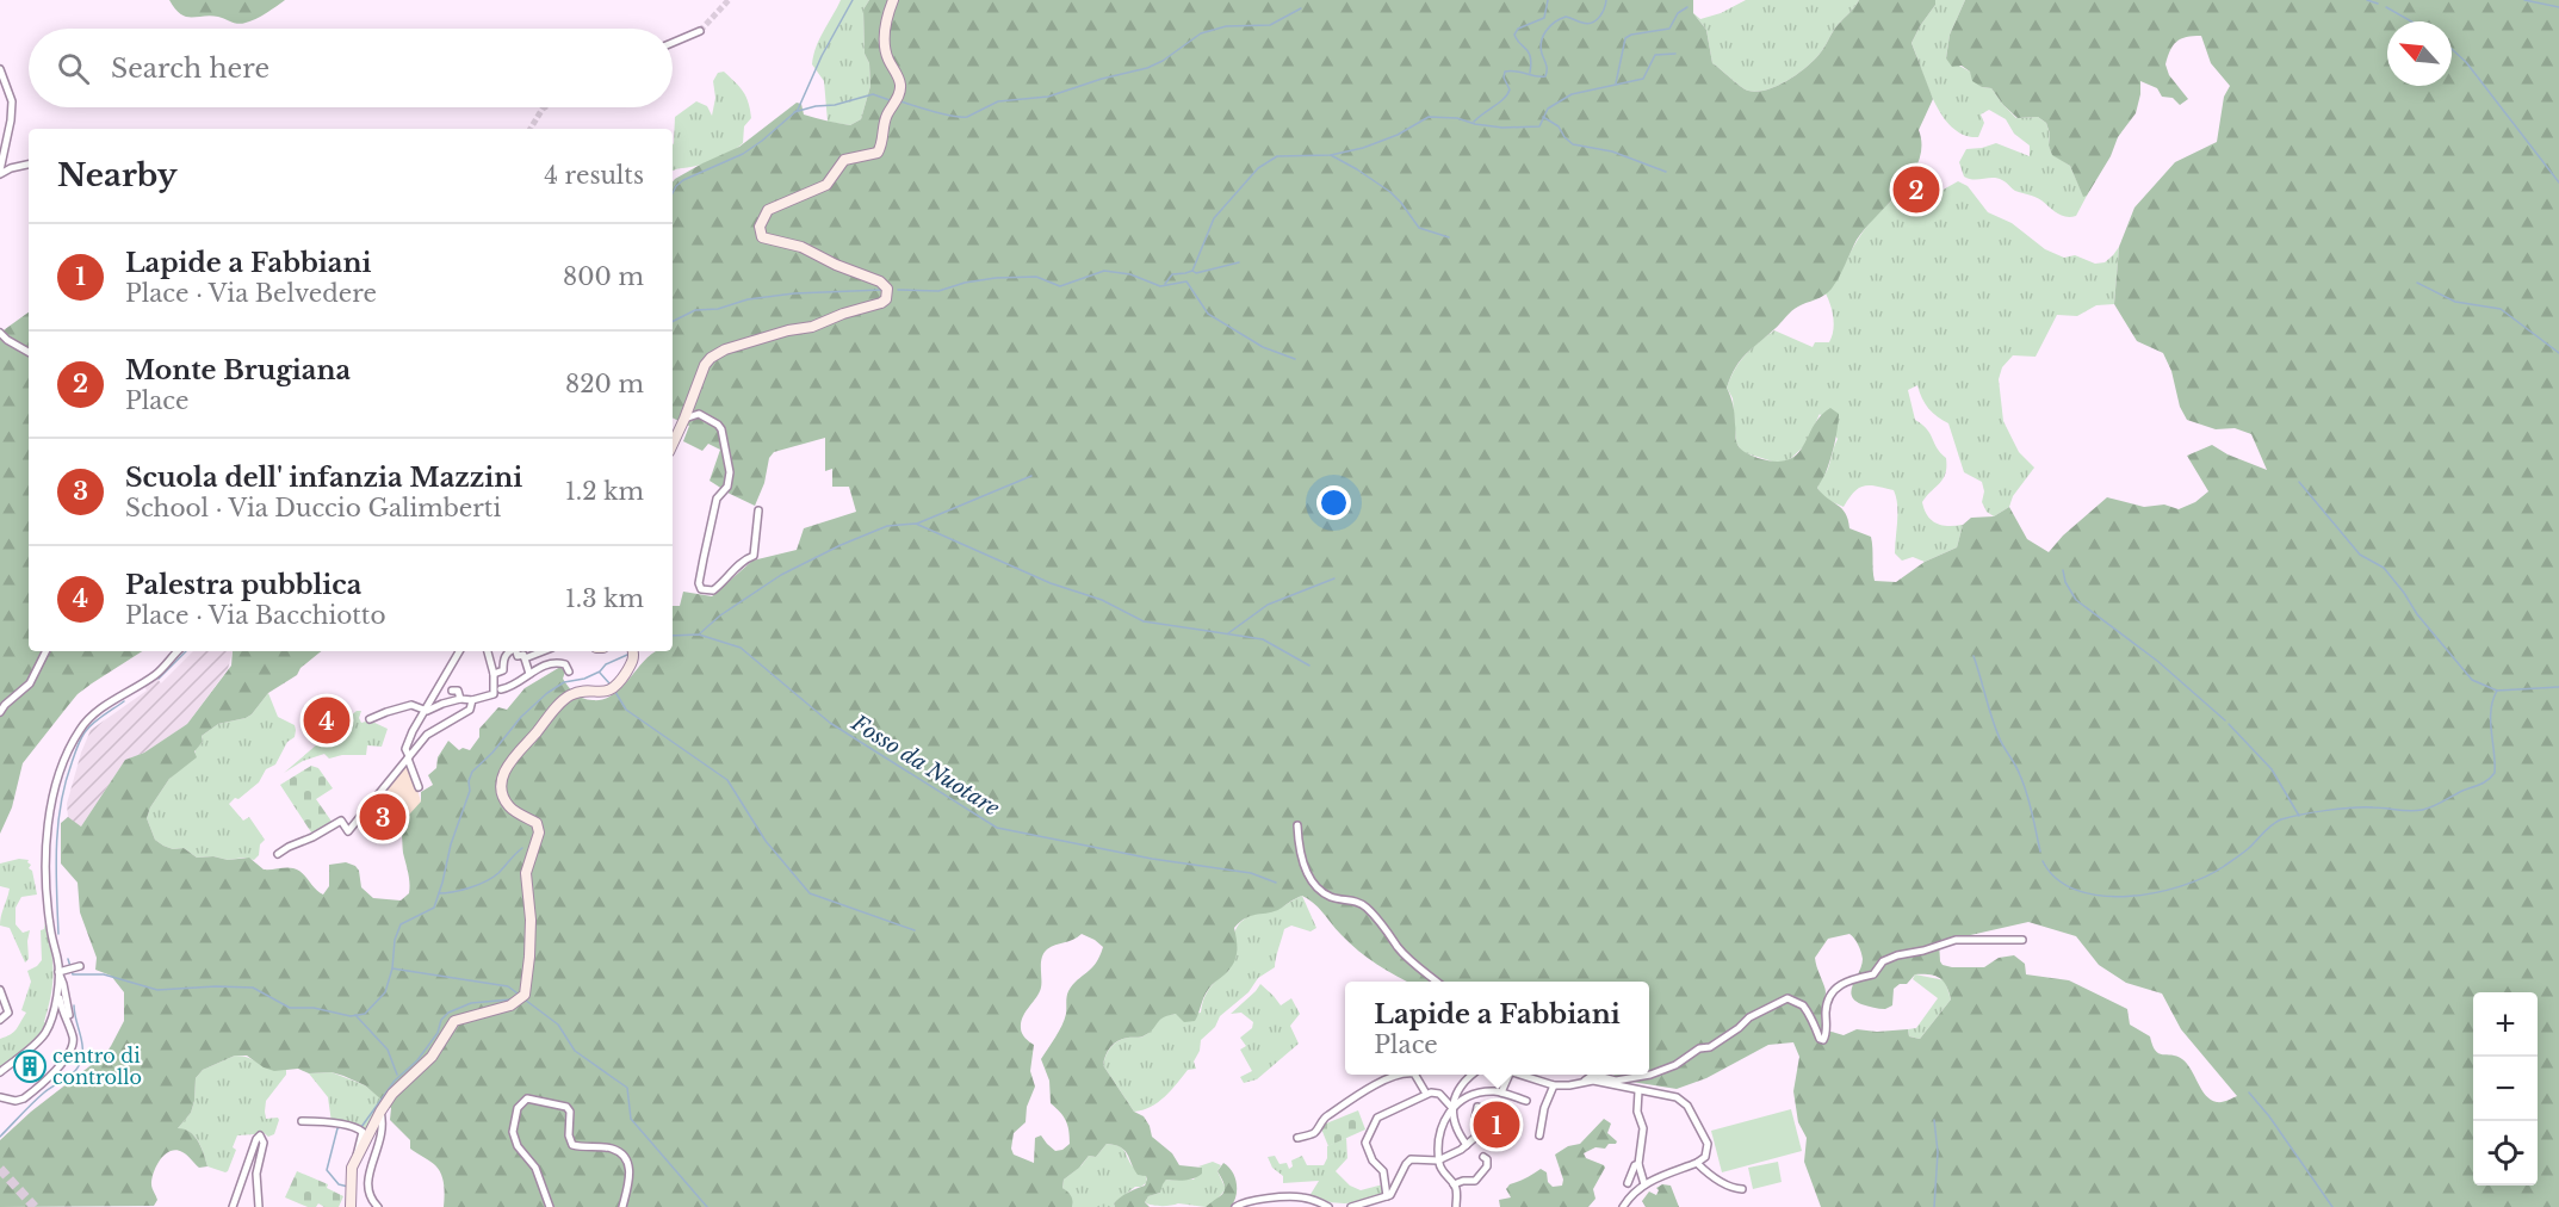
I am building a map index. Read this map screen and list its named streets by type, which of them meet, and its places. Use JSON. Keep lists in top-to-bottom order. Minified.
{"water":["Fosso da Nuotare"],"places":{"building":["centro di controllo"]},"north":"top left","page":{"search":"Search here","heading":["Nearby","4 results"],"pins":["2","4","3","1"],"list":[{"mark":"1","name":"Lapide a Fabbiani","note":"Place · Via Belvedere","value":"800 m"},{"mark":"2","name":"Monte Brugiana","note":"Place","value":"820 m"},{"mark":"3","name":"Scuola dell' infanzia Mazzini","note":"School · Via Duccio Galimberti","value":"1.2 km"},{"mark":"4","name":"Palestra pubblica","note":"Place · Via Bacchiotto","value":"1.3 km"}],"popup":["Lapide a Fabbiani","Place"],"map_buttons":["+","−"]}}
